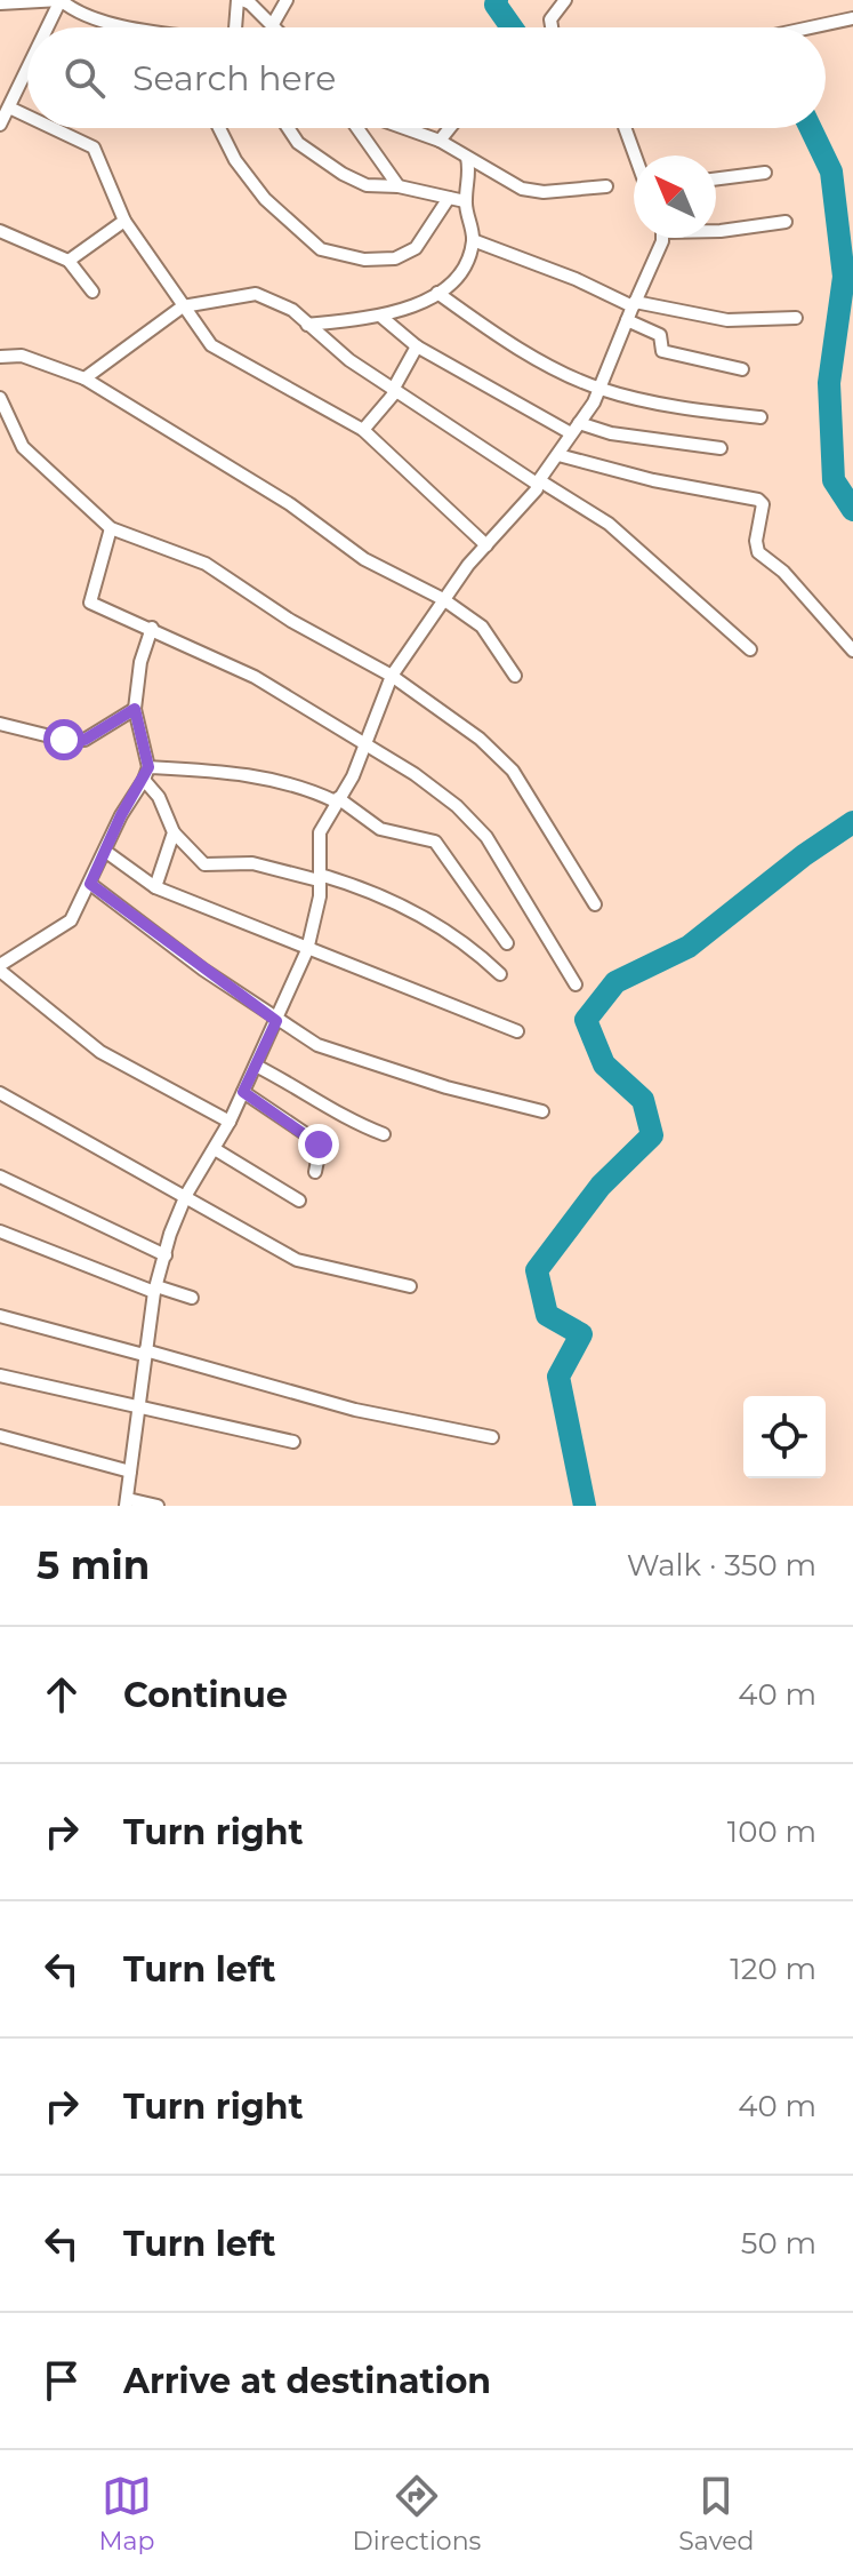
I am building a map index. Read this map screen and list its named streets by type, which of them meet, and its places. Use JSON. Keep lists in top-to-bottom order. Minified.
{"north":"top left","page":{"search":"Search here","heading":["5 min","Walk · 350 m"],"list":[["Continue","40 m"],["Turn right","100 m"],["Turn left","120 m"],["Turn right","40 m"],["Turn left","50 m"],"Arrive at destination"],"nav":["Map","Directions","Saved"]}}
